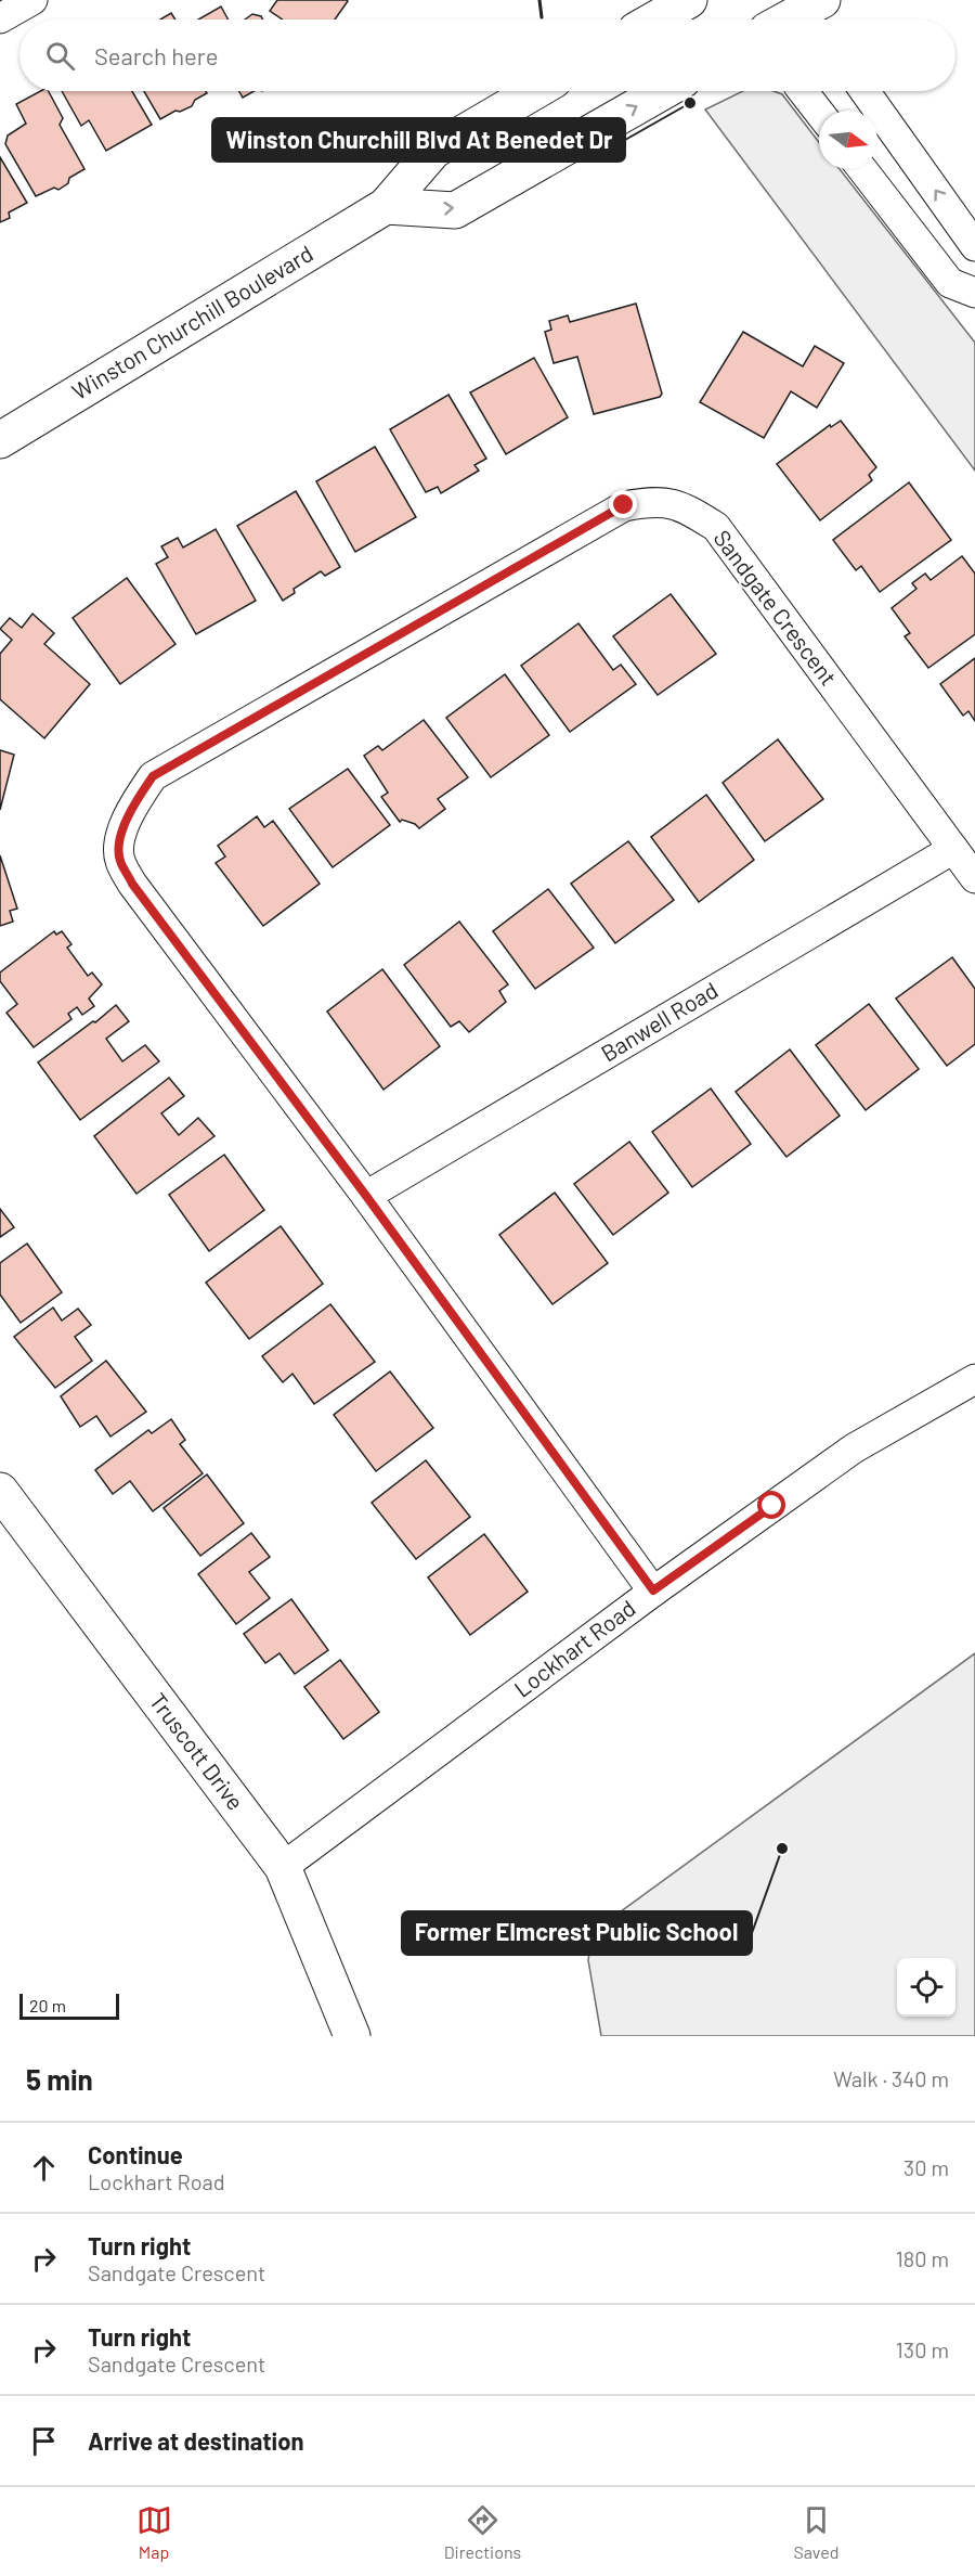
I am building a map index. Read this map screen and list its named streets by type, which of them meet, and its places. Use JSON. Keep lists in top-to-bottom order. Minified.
{"streets":{"main road":["Winston Churchill Boulevard","Truscott Drive"],"street":["Sandgate Crescent","Banwell Road","Lockhart Road"]},"crossings":[["Sandgate Crescent","Banwell Road"],["Sandgate Crescent","Lockhart Road"],["Lockhart Road","Truscott Drive"]],"places":["Winston Churchill Blvd At Benedet Dr","Former Elmcrest Public School"],"scale_bar":"20 m","north":"right","page":{"search":"Search here","scale":"20 m","heading":["5 min","Walk · 340 m"],"list":[["Continue","Lockhart Road","30 m"],["Turn right","Sandgate Crescent","180 m"],["Turn right","Sandgate Crescent","130 m"],"Arrive at destination"],"nav":["Map","Directions","Saved"]}}
